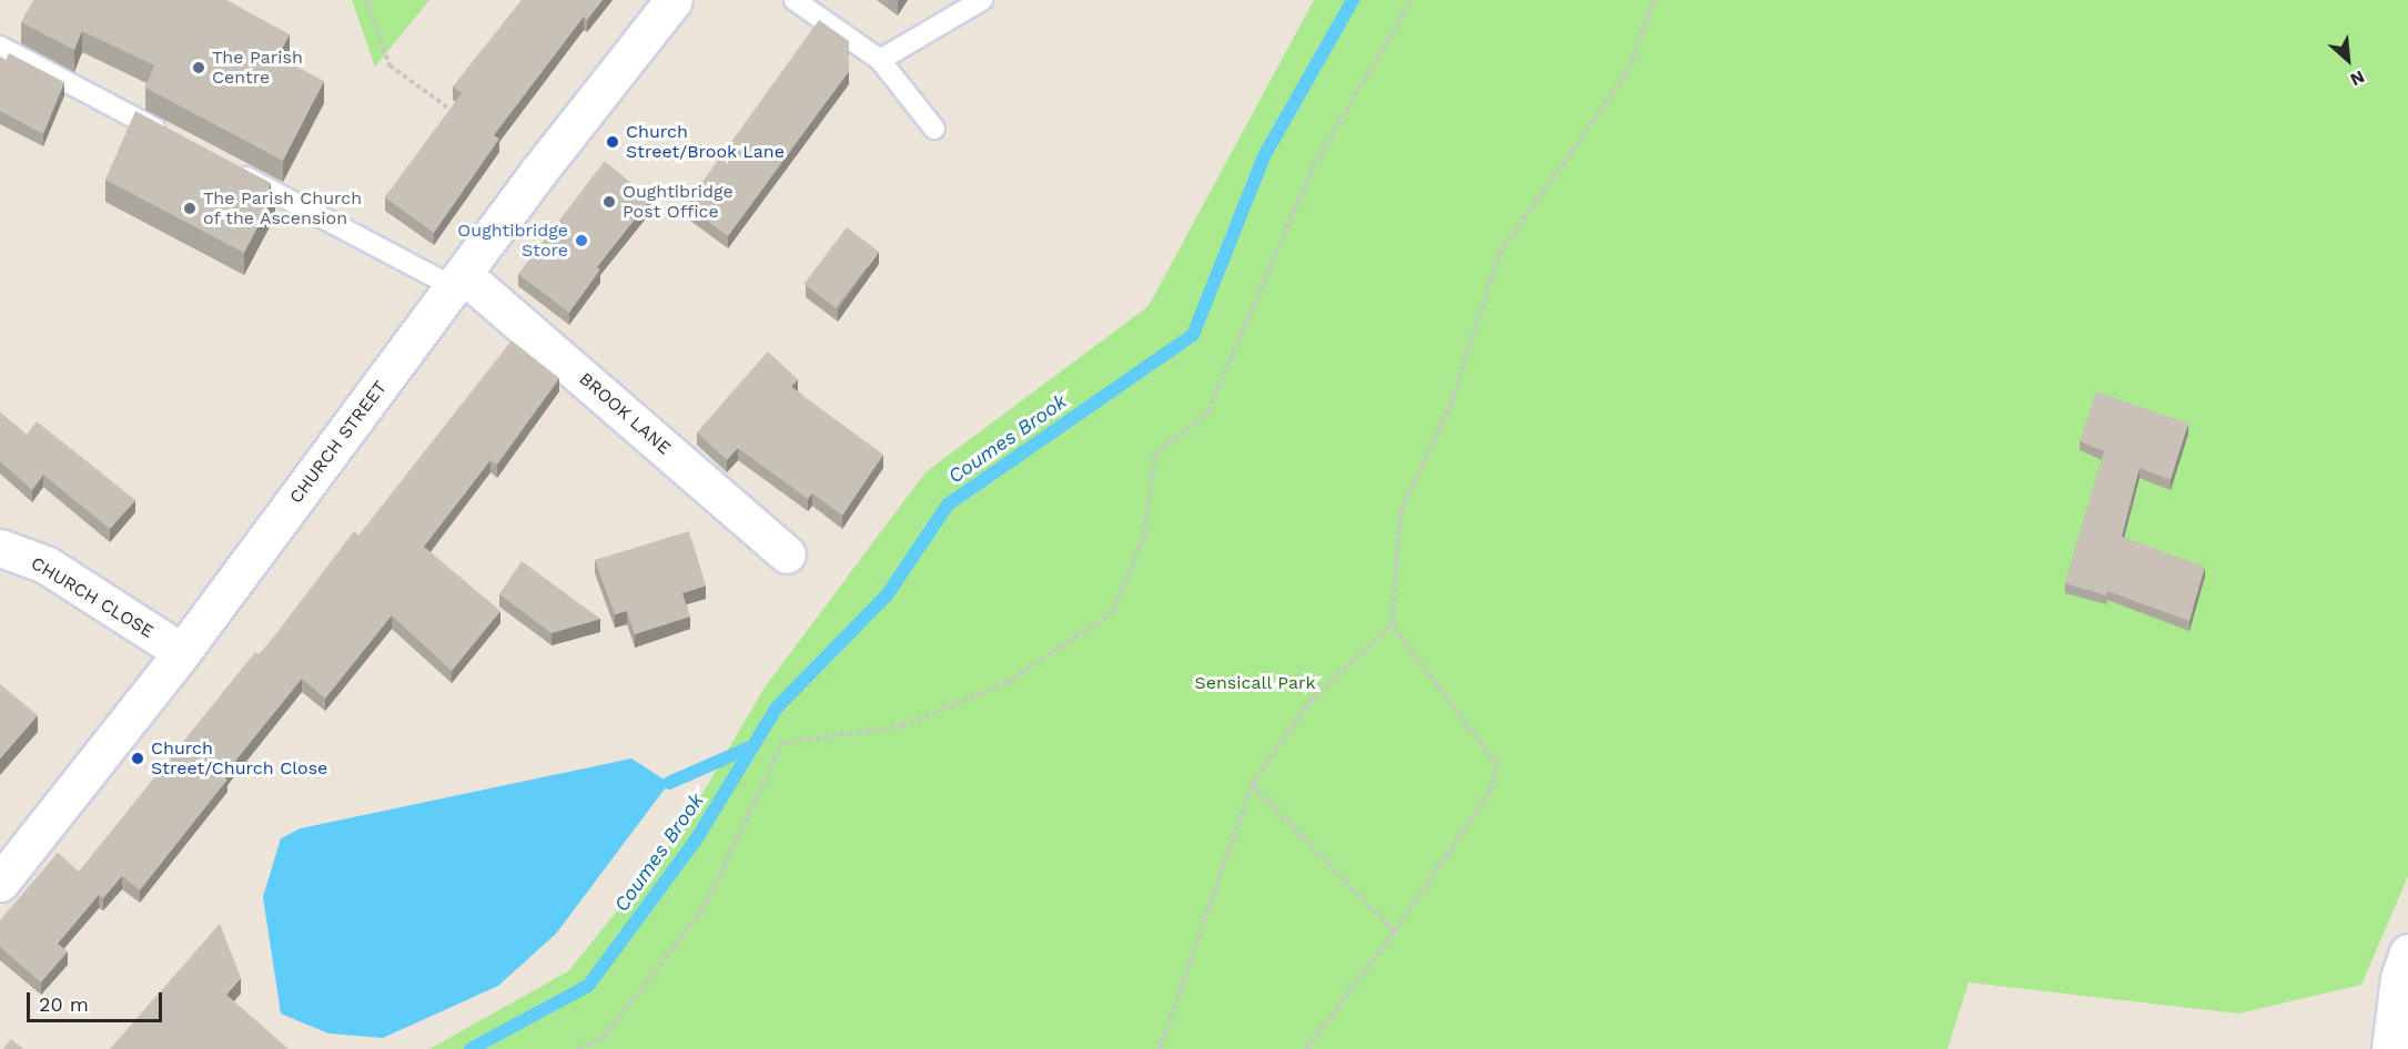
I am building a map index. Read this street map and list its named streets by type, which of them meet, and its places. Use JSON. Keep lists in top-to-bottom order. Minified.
{"streets":{"street":["BROOK LANE","CHURCH STREET","CHURCH CLOSE"]},"crossings":[["BROOK LANE","CHURCH STREET"],["CHURCH STREET","CHURCH CLOSE"]],"water":["Coumes Brook"],"parks":["Sensicall Park"],"places":["The Parish Centre","Church Street/Brook Lane","Oughtibridge Post Office","The Parish Church of the Ascension","Oughtibridge Store","Church Street/Church Close"],"scale_bar":"20 m","north":"bottom right"}
